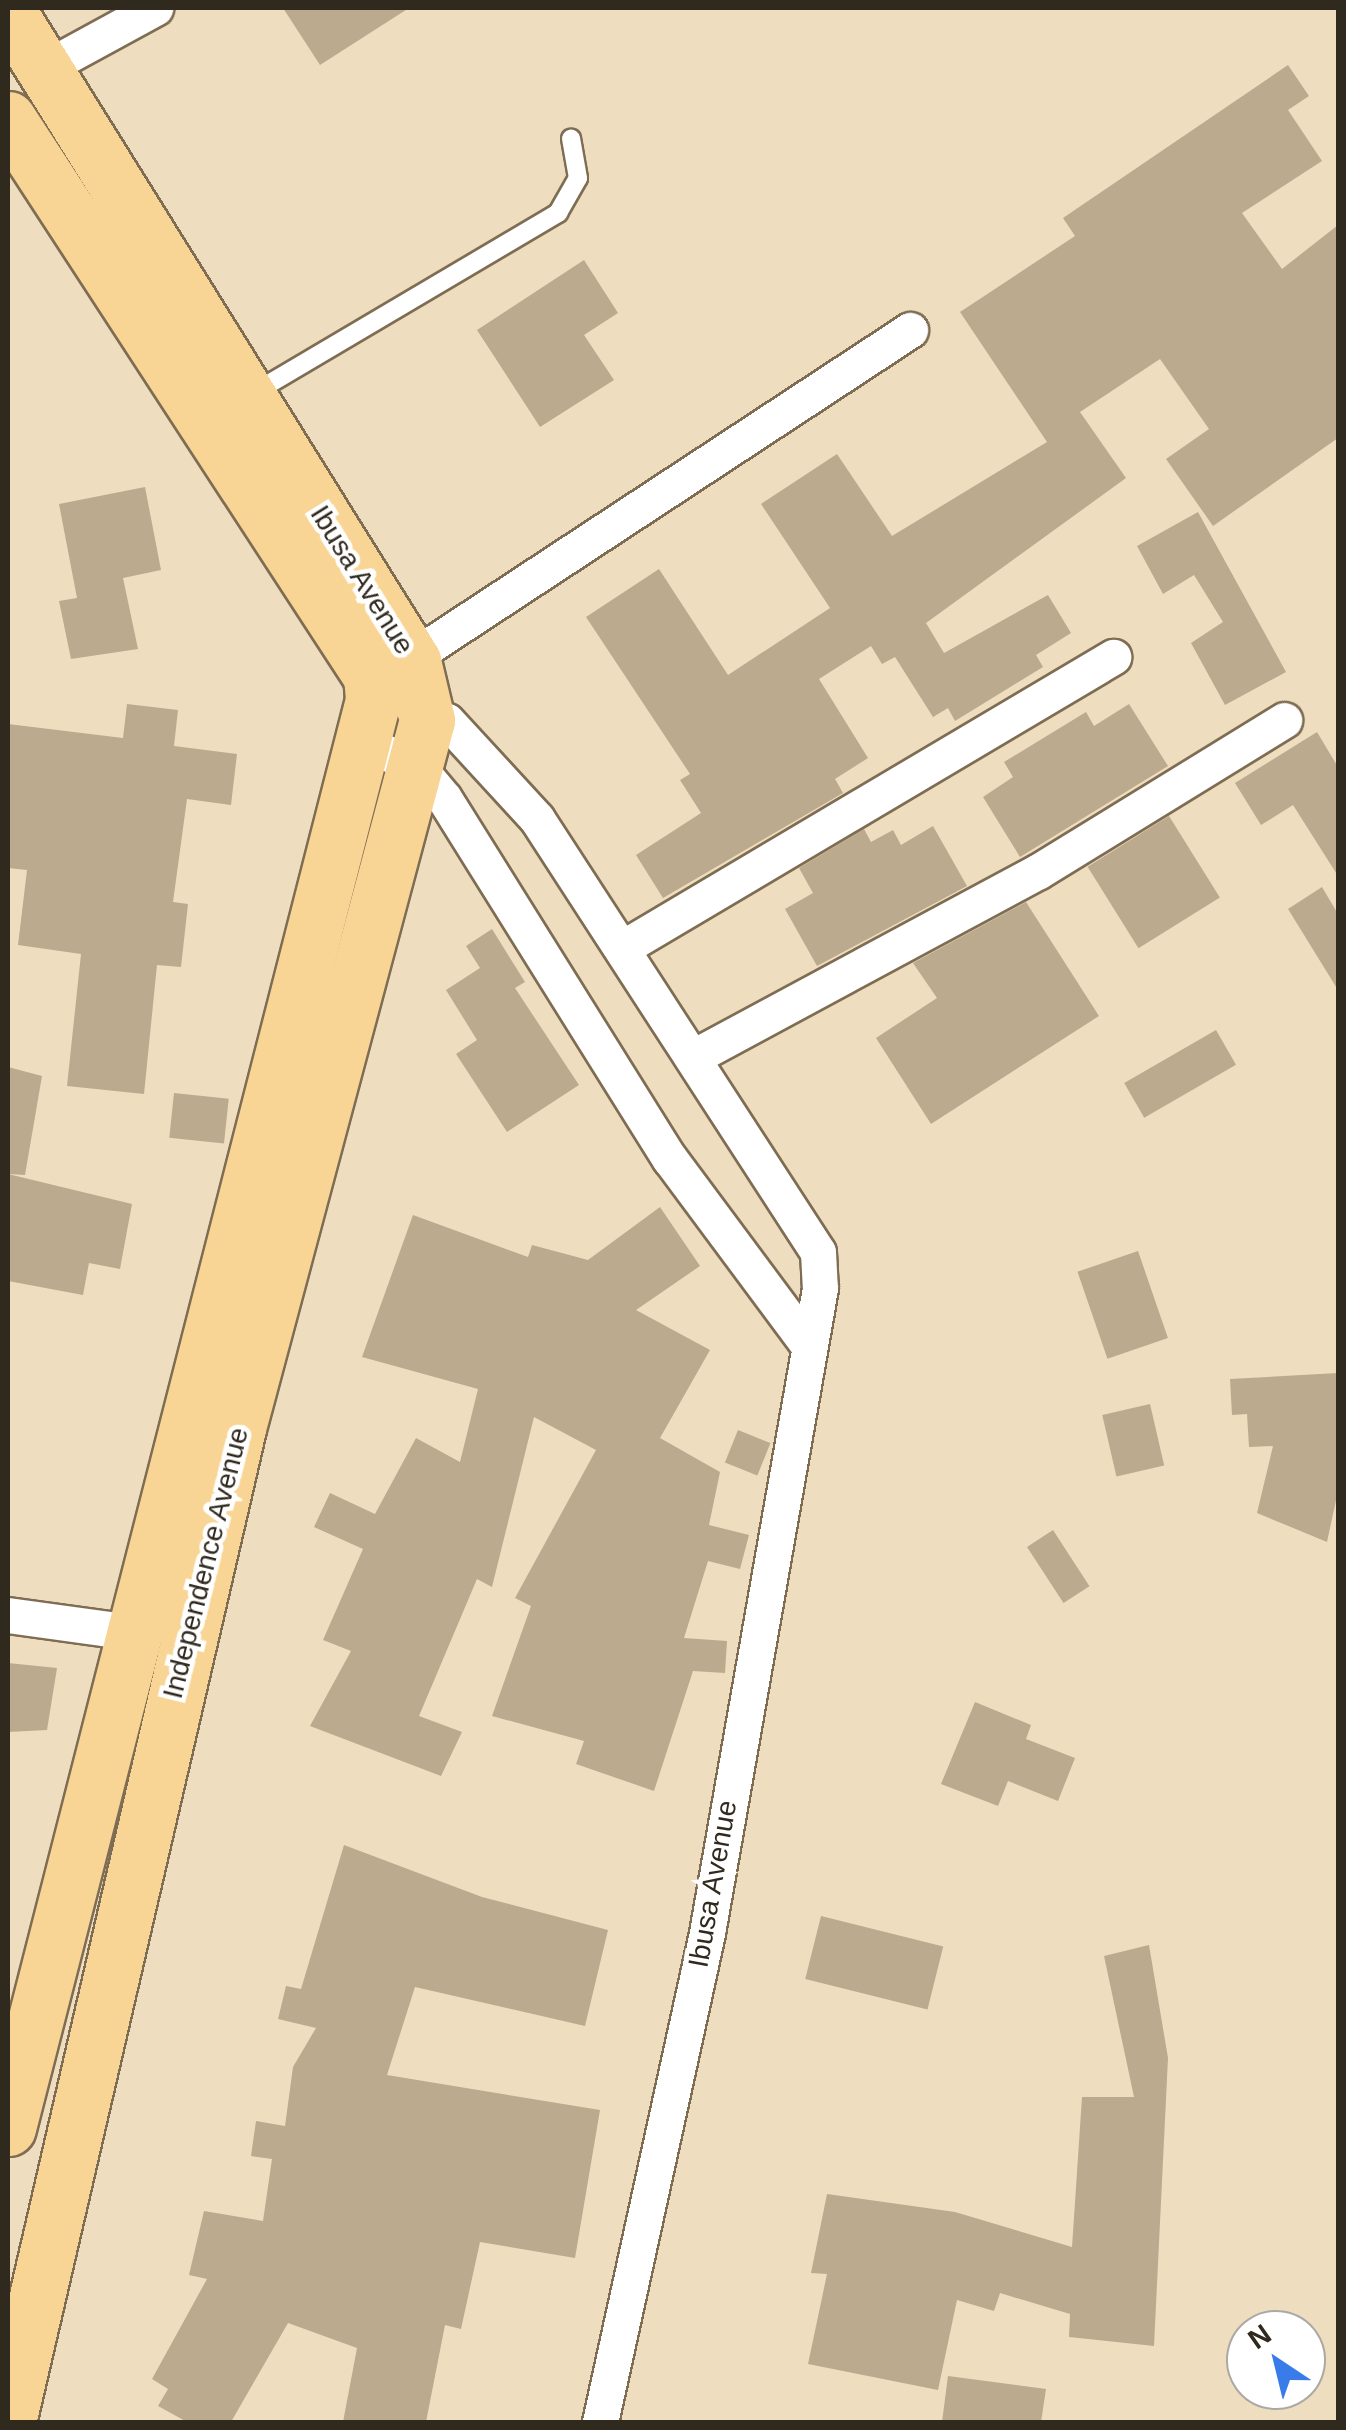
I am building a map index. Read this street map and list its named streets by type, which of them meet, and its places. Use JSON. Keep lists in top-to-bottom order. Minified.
{"streets":{"main road":["Ibusa Avenue","Independence Avenue"]},"crossings":[["Ibusa Avenue","Independence Avenue"]],"north":"top left"}
